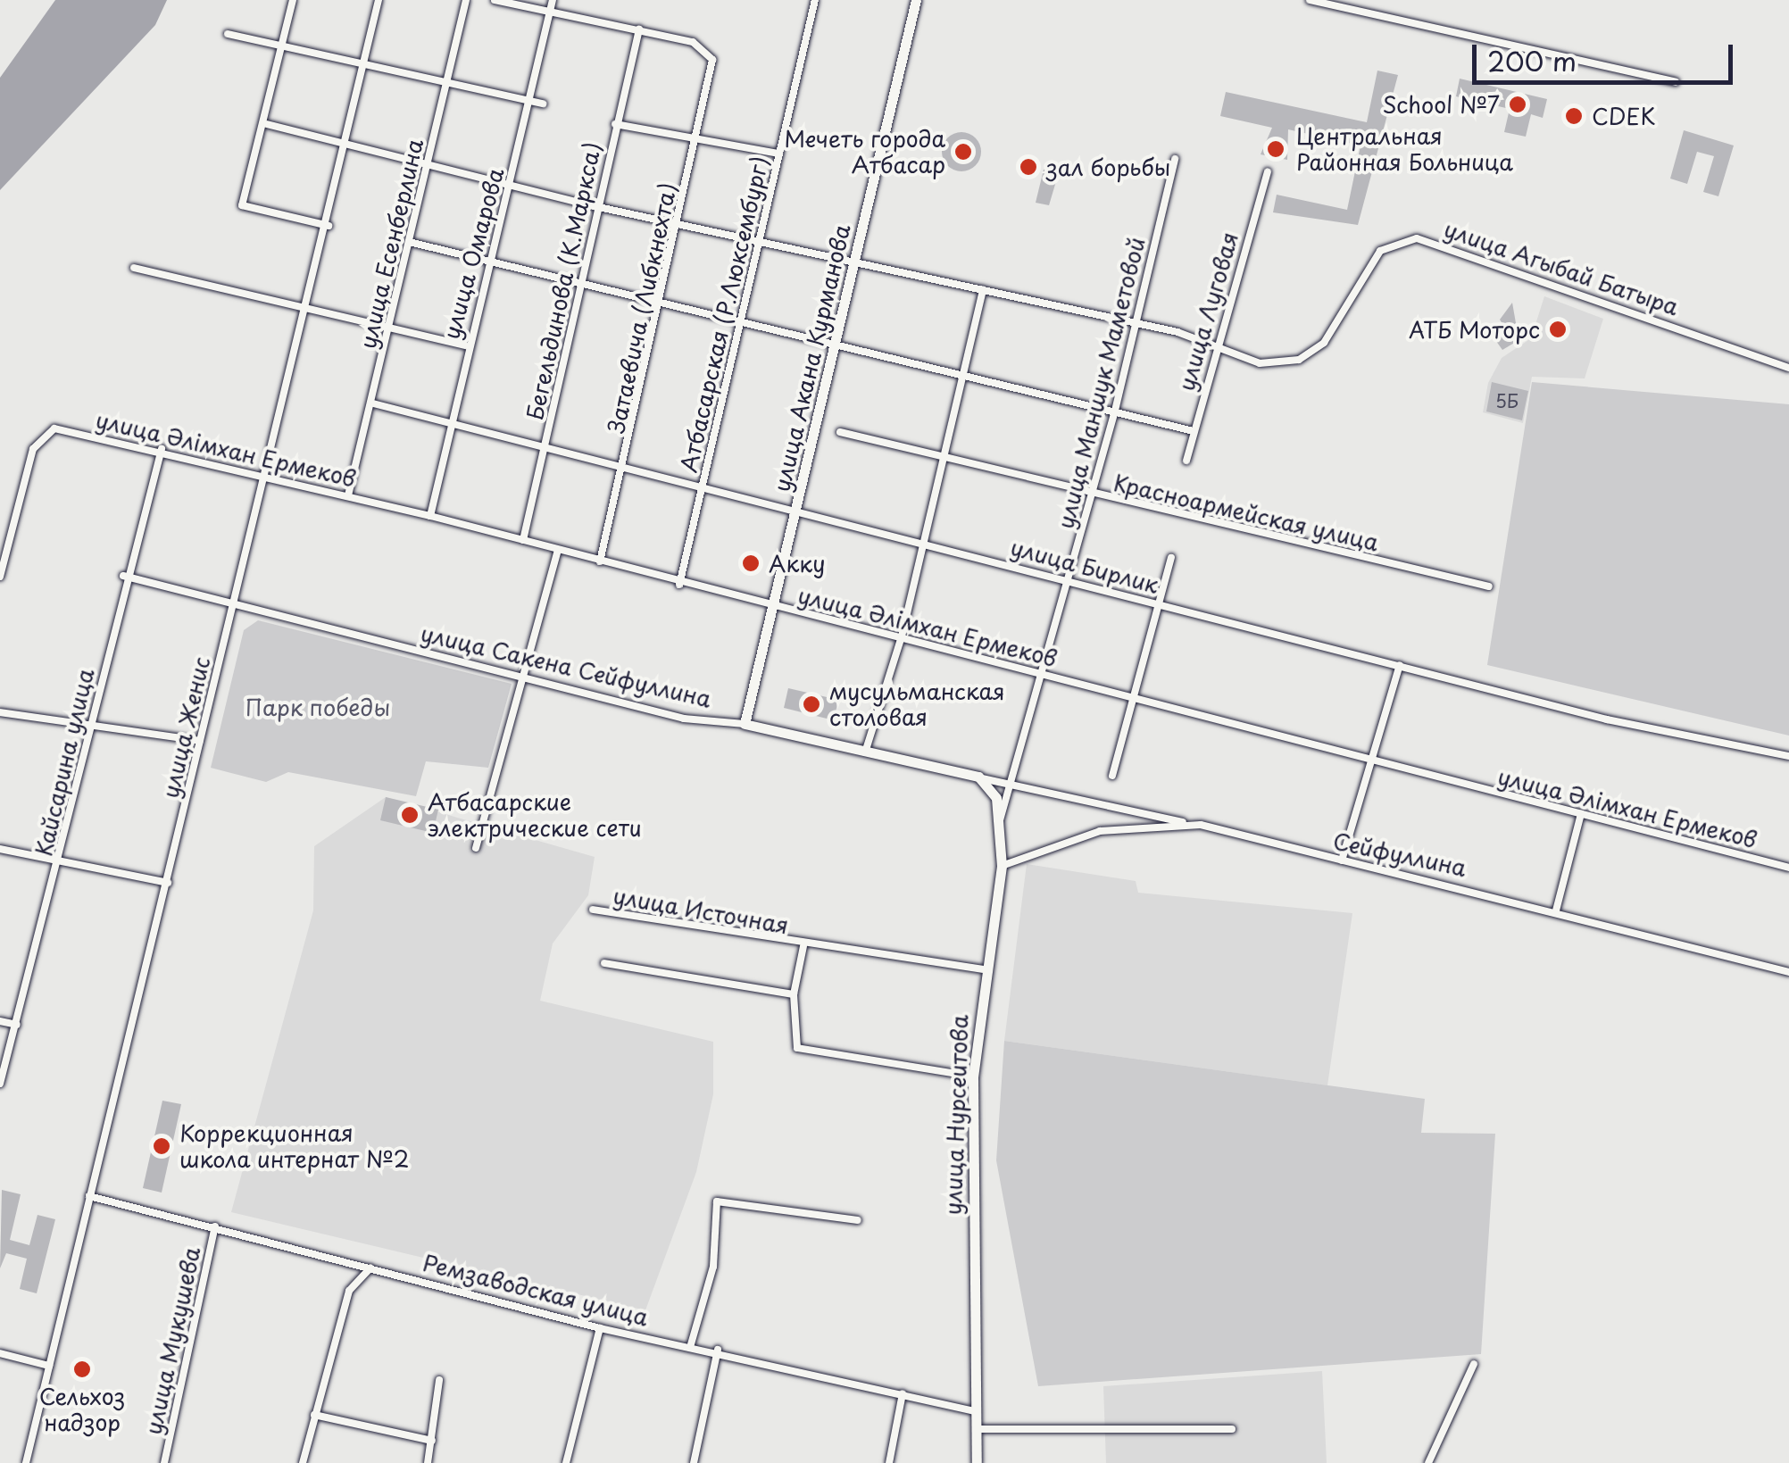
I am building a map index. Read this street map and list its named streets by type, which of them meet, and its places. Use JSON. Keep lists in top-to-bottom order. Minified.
{"streets":{"main road":["улица Акана Курманова","улица Сакена Сейфуллина","улица Нурсеитова"],"street":["улица Есенберлина","улица Омарова","улица Агыбай Батыра","Бегельдинова (К.Маркса)","Затаевича (Либкнехта)","улица Луговая","Атбасарская (Р.Люксембург)","улица Маншук Маметовой","улица Әлімхан Ермеков","Красноармейская улица","улица Бирлик","улица Женис","Кайсарина улица","Сейфуллина","улица Источная","Ремзаводская улица","улица Мукушева"]},"crossings":[["улица Есенберлина","улица Агыбай Батыра"],["улица Есенберлина","улица Әлімхан Ермеков"],["улица Есенберлина","улица Бирлик"],["улица Омарова","улица Агыбай Батыра"],["улица Омарова","улица Әлімхан Ермеков"],["улица Омарова","улица Бирлик"],["улица Агыбай Батыра","Бегельдинова (К.Маркса)"],["улица Агыбай Батыра","Затаевича (Либкнехта)"],["улица Агыбай Батыра","улица Луговая"],["улица Агыбай Батыра","Атбасарская (Р.Люксембург)"],["улица Агыбай Батыра","улица Акана Курманова"],["улица Агыбай Батыра","улица Маншук Маметовой"],["улица Агыбай Батыра","улица Женис"],["Бегельдинова (К.Маркса)","Затаевича (Либкнехта)"],["Бегельдинова (К.Маркса)","улица Әлімхан Ермеков"],["Бегельдинова (К.Маркса)","улица Бирлик"],["Затаевича (Либкнехта)","улица Әлімхан Ермеков"],["Затаевича (Либкнехта)","улица Бирлик"],["Атбасарская (Р.Люксембург)","улица Әлімхан Ермеков"],["Атбасарская (Р.Люксембург)","улица Бирлик"],["улица Акана Курманова","улица Әлімхан Ермеков"],["улица Акана Курманова","улица Бирлик"],["улица Акана Курманова","улица Сакена Сейфуллина"],["улица Маншук Маметовой","улица Әлімхан Ермеков"],["улица Маншук Маметовой","Красноармейская улица"],["улица Маншук Маметовой","улица Бирлик"],["улица Маншук Маметовой","улица Сакена Сейфуллина"],["улица Маншук Маметовой","улица Нурсеитова"],["улица Әлімхан Ермеков","улица Женис"],["улица Әлімхан Ермеков","Кайсарина улица"],["улица Сакена Сейфуллина","улица Женис"],["улица Сакена Сейфуллина","Кайсарина улица"],["улица Сакена Сейфуллина","Сейфуллина"],["улица Сакена Сейфуллина","улица Нурсеитова"],["улица Женис","Ремзаводская улица"],["Сейфуллина","улица Нурсеитова"],["улица Источная","улица Нурсеитова"],["улица Нурсеитова","Ремзаводская улица"],["Ремзаводская улица","улица Мукушева"]],"parks":["Парк победы"],"places":["School №7","CDEK","Центральная Районная Больница","Мечеть города Атбасар","зал борьбы","АТБ Моторс","Акку","мусульманская столовая","Атбасарские электрические сети","Коррекционная школа интернат №2","Сельхоз надзор"],"house_numbers":["5Б"],"scale_bar":"200 m"}
